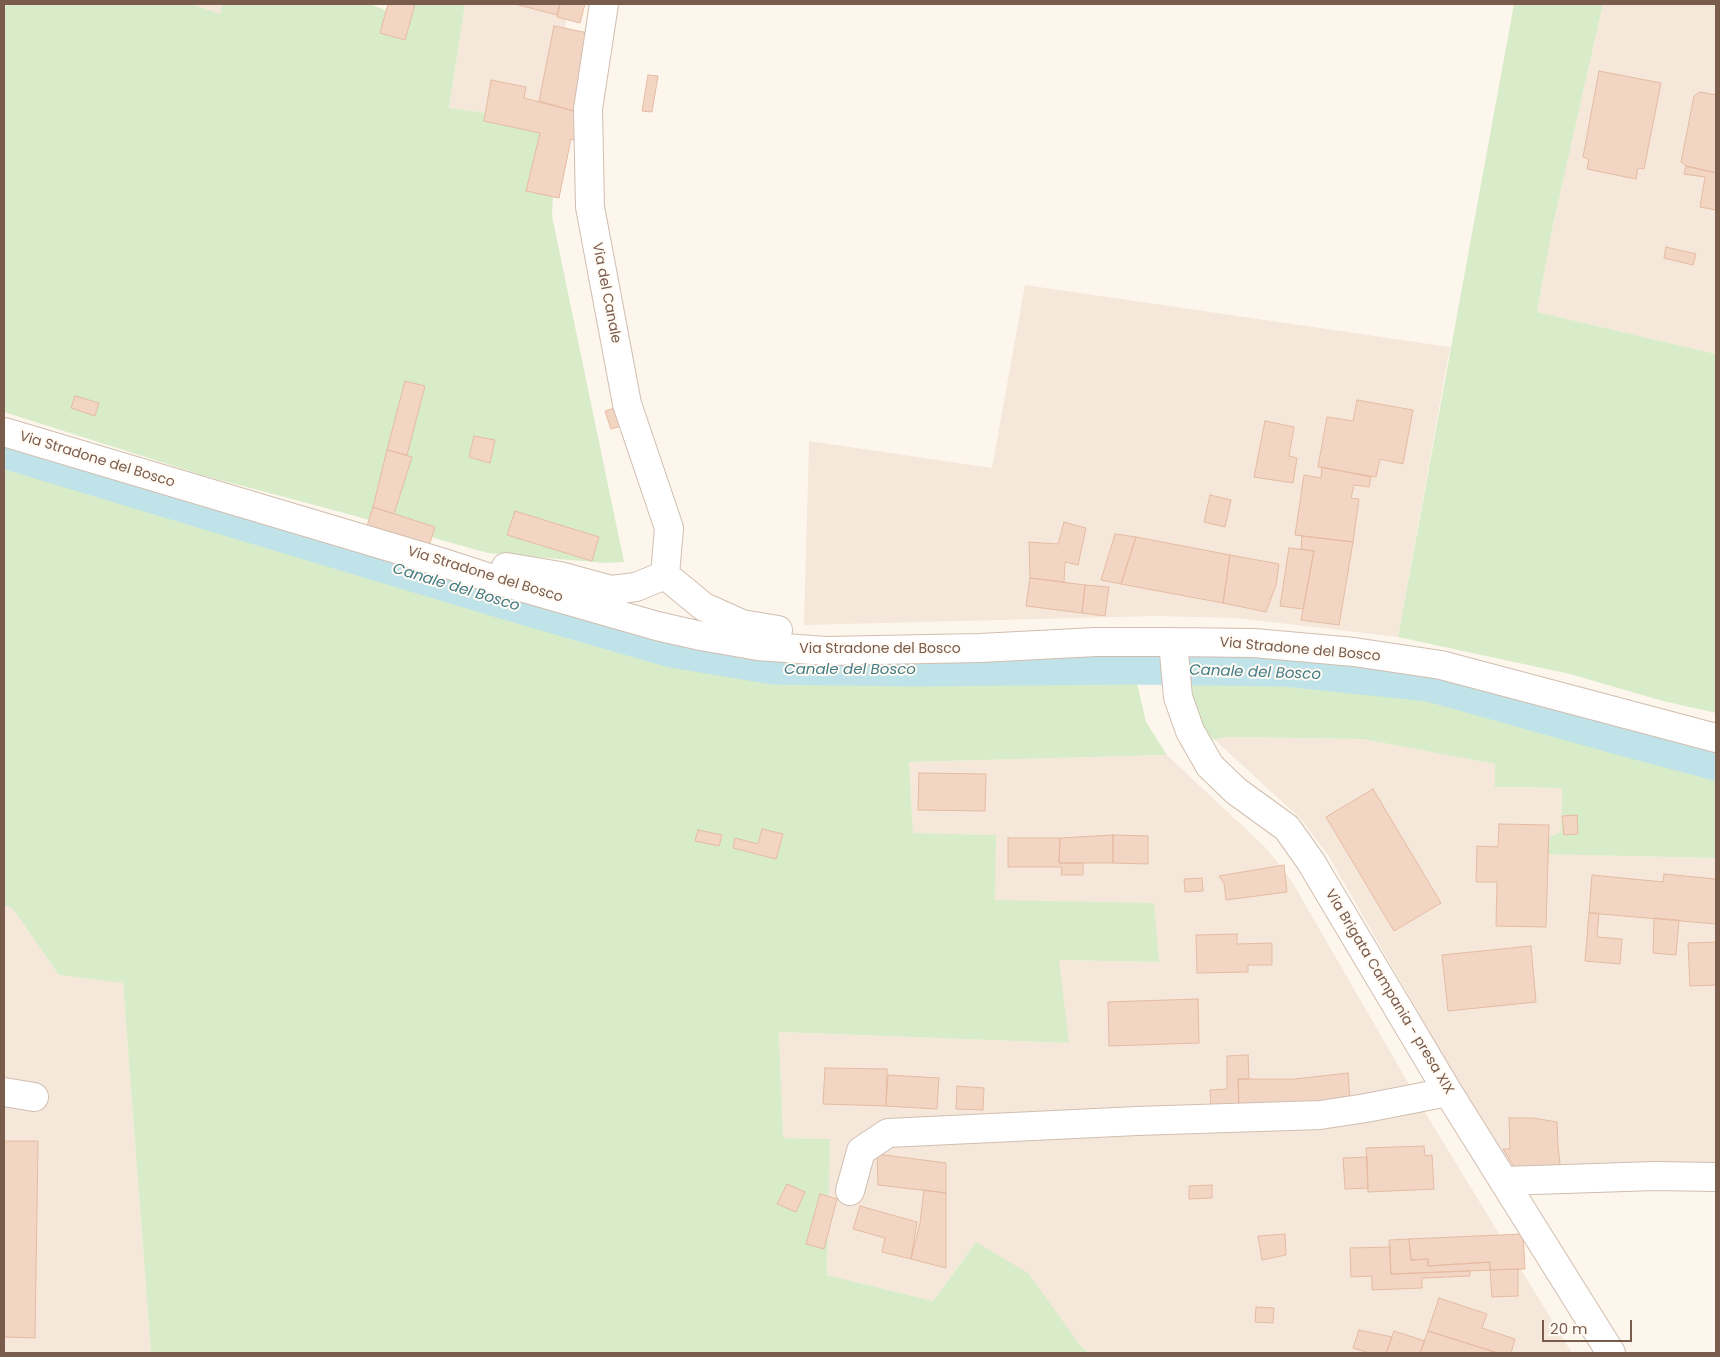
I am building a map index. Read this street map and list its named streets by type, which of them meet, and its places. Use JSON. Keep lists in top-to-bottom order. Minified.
{"streets":{"street":["Via del Canale","Via Stradone del Bosco","Via Brigata Campania - presa XIX"]},"crossings":[["Via Stradone del Bosco","Via Brigata Campania - presa XIX"]],"water":["Canale del Bosco"],"scale_bar":"20 m"}
